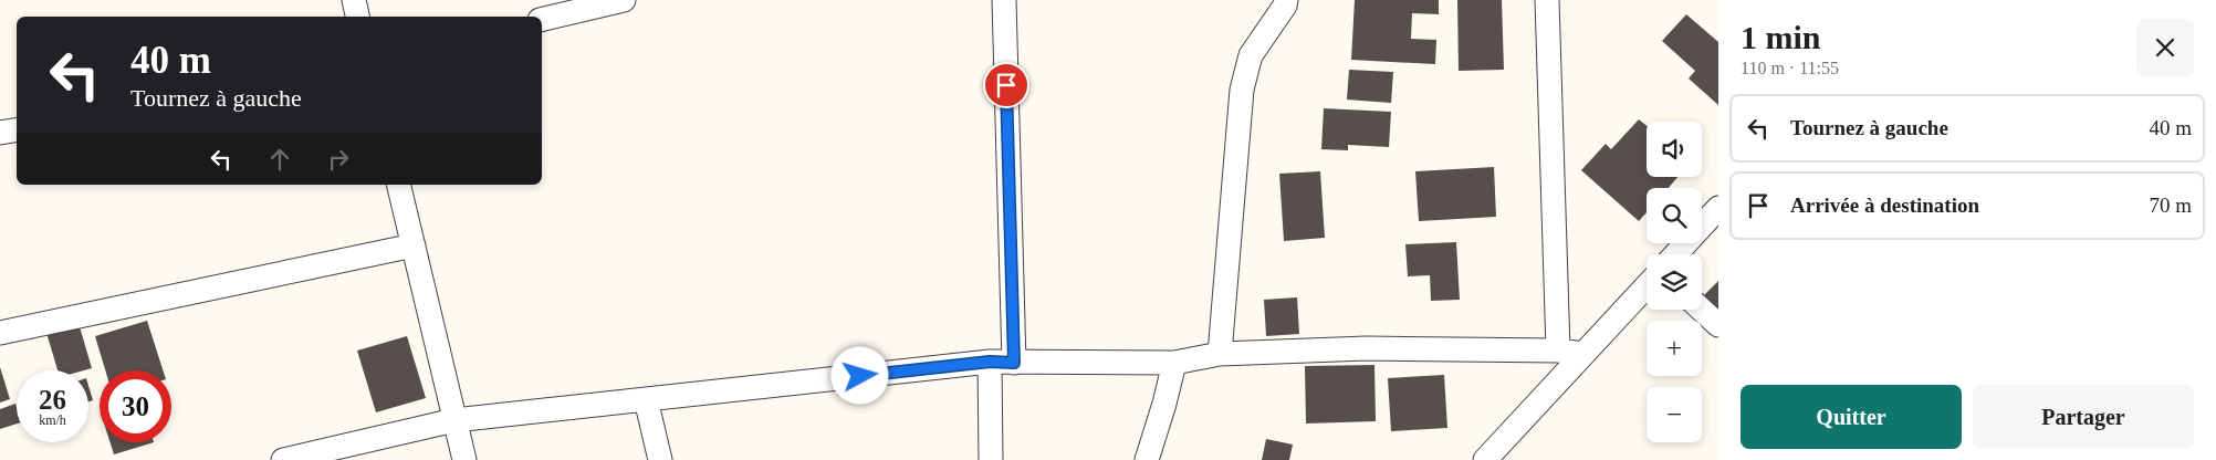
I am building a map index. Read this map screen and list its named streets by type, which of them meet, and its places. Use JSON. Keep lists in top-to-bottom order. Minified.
{"page":{"heading":["1 min","110 m · 11:55"],"turn":["40 m","Tournez à gauche"],"list":[{"name":"Tournez à gauche","value":"40 m"},{"name":"Arrivée à destination","value":"70 m"}],"map_buttons":["+","−"],"speed":"26 km/h","limit":"30","buttons":["Quitter","Partager"]}}
